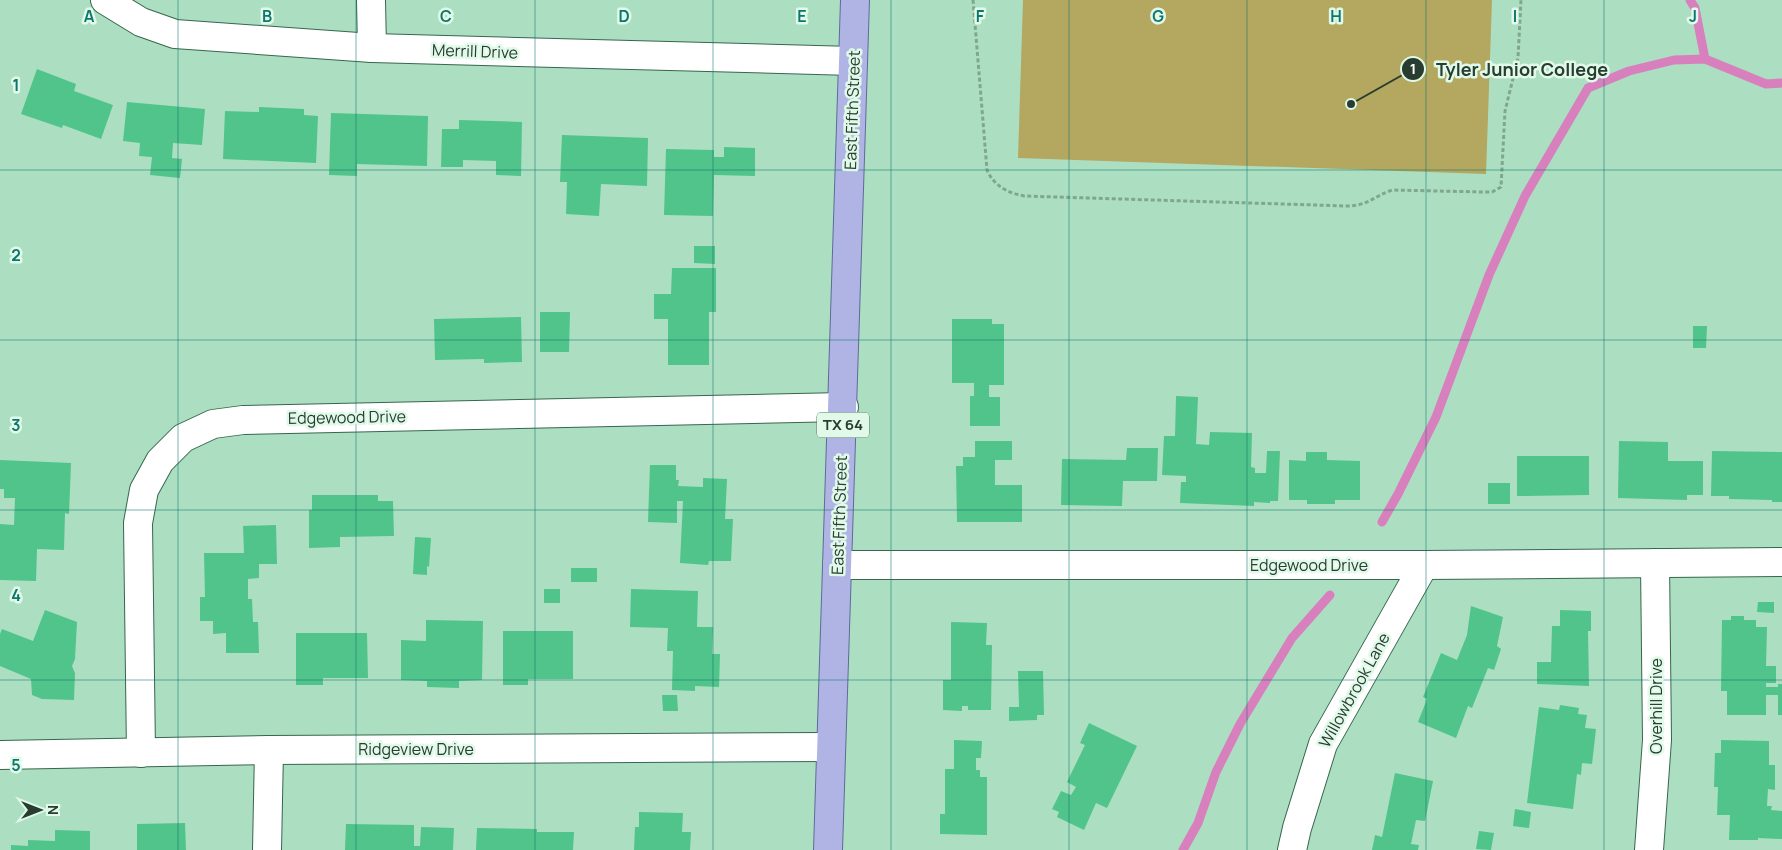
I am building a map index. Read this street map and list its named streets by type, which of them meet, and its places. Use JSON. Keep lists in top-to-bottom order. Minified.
{"streets":{"main road":["East Fifth Street","TX 64"],"street":["Merrill Drive","Edgewood Drive","Willowbrook Lane","Overhill Drive","Ridgeview Drive"]},"crossings":[["Merrill Drive","East Fifth Street"],["East Fifth Street","Edgewood Drive"],["East Fifth Street","Ridgeview Drive"],["Edgewood Drive","Willowbrook Lane"],["Edgewood Drive","Overhill Drive"],["Edgewood Drive","Ridgeview Drive"]],"places":["Tyler Junior College"],"north":"right","grid":{"columns":["A","B","C","D","E","F","G","H","I","J"],"rows":["1","2","3","4","5"]}}
